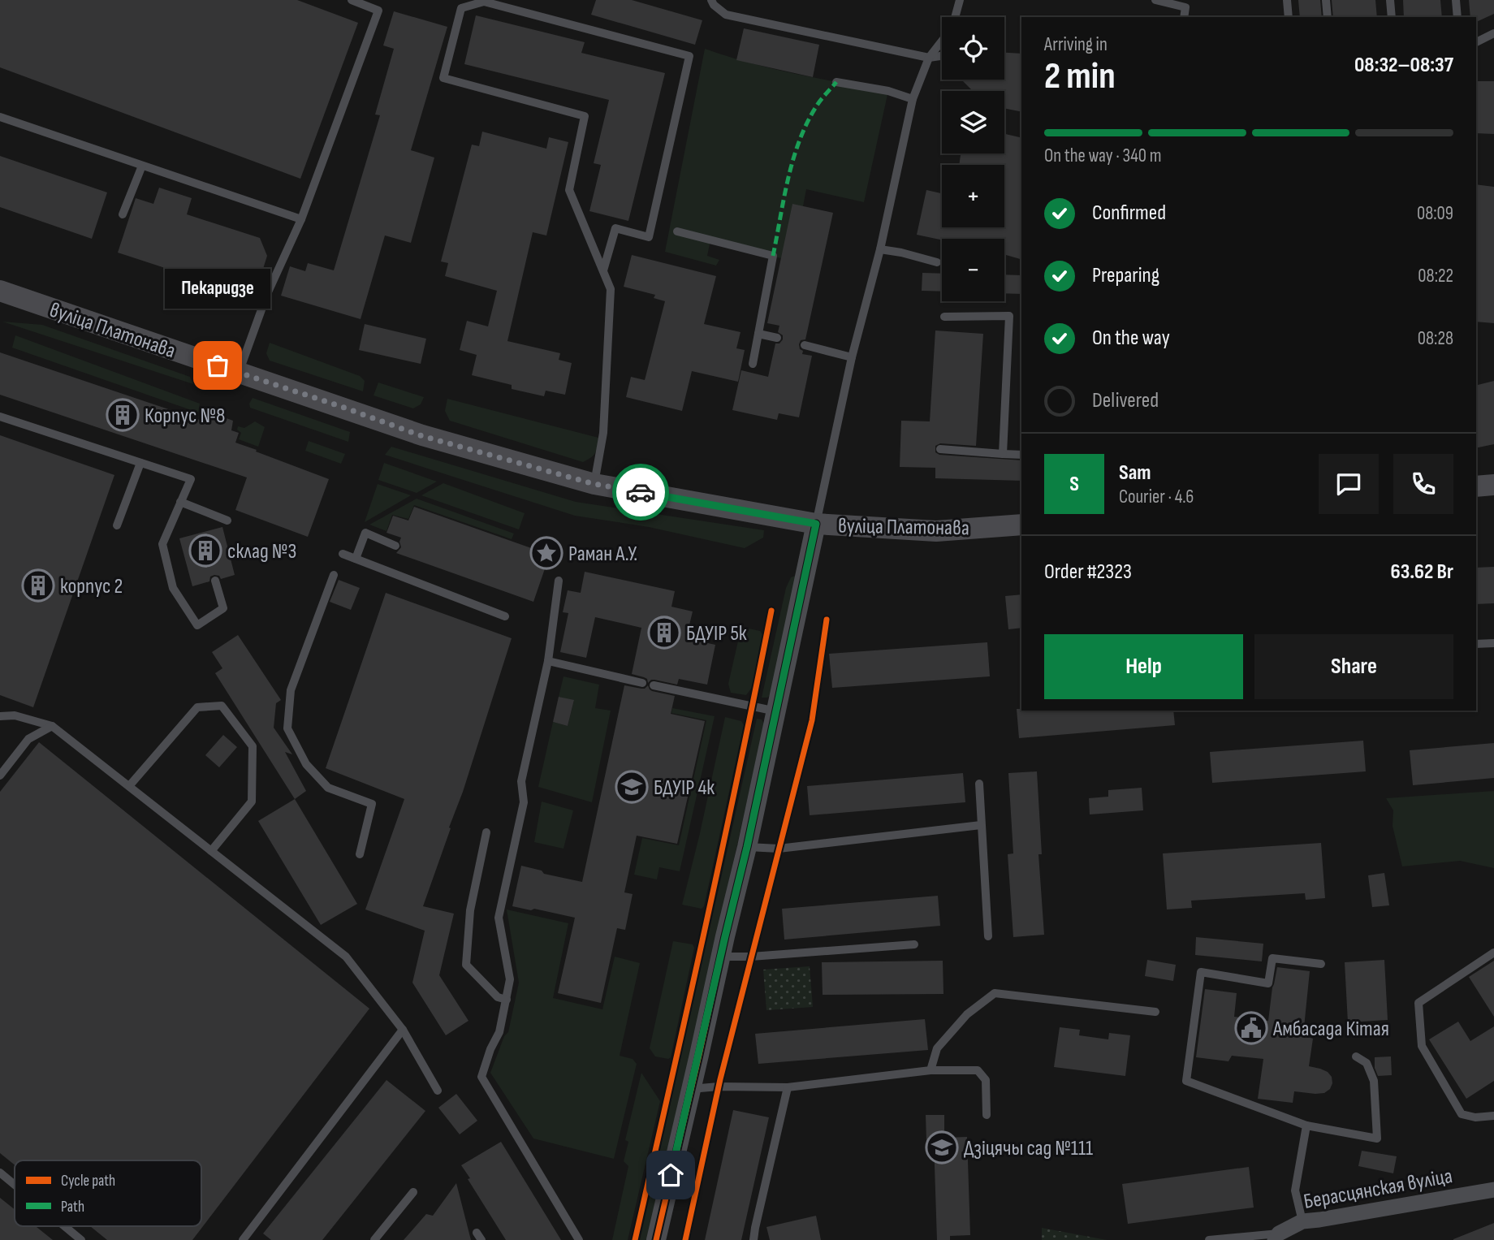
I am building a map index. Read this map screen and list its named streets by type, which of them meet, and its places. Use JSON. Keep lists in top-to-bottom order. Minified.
{"streets":{"main road":["вуліца Платонава"],"street":["Берасцянская вуліца"]},"places":{"other":["Пекаридзе"],"building":["Корпус №8","склад №3","корпус 2","БДУІР 5к"],"place":["Раман А.У."],"school or university":["БДУІР 4к","Дзіцячы сад №111"],"public building":["Амбасада Кітая"]},"legend":["Cycle path","Path"],"page":{"map_buttons":["+","−"],"heading":["2 min","Arriving in","08:32–08:37"],"panel":["Sam","Courier · 4.6","Order #2323","63.62 Br"],"bar":"On the way · 340 m","list":[["Confirmed","08:09"],["Preparing","08:22"],["On the way","08:28"],"Delivered"],"bubble":"Пекаридзе","round":"S","buttons":["Help","Share"]}}
